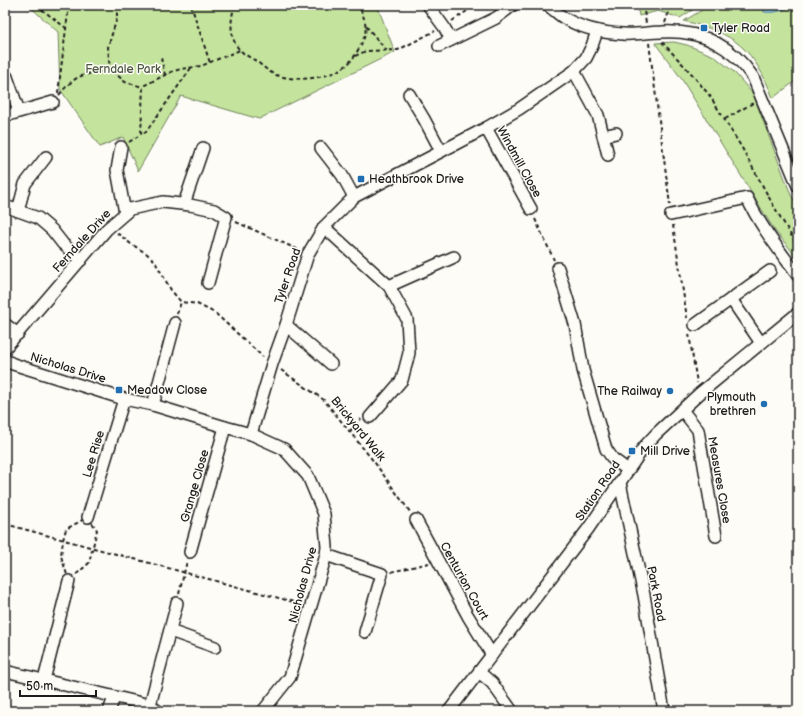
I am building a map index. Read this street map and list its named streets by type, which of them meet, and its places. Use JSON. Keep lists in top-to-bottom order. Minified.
{"streets":{"street":["Windmill Close","Ferndale Drive","Tyler Road","Nicholas Drive","Lee Rise","Measures Close","Grange Close","Station Road","Centurion Court","Park Road"],"path":["Brickyard Walk"]},"crossings":[["Windmill Close","Tyler Road"],["Ferndale Drive","Brickyard Walk"],["Tyler Road","Nicholas Drive"],["Tyler Road","Brickyard Walk"],["Nicholas Drive","Lee Rise"],["Nicholas Drive","Grange Close"],["Brickyard Walk","Centurion Court"],["Measures Close","Station Road"],["Station Road","Centurion Court"],["Station Road","Park Road"]],"parks":["Ferndale Park"],"places":{"transit":["Tyler Road","Heathbrook Drive","Meadow Close","Mill Drive"],"other":["The Railway","Plymouth brethren"]},"scale_bar":"50 m"}
